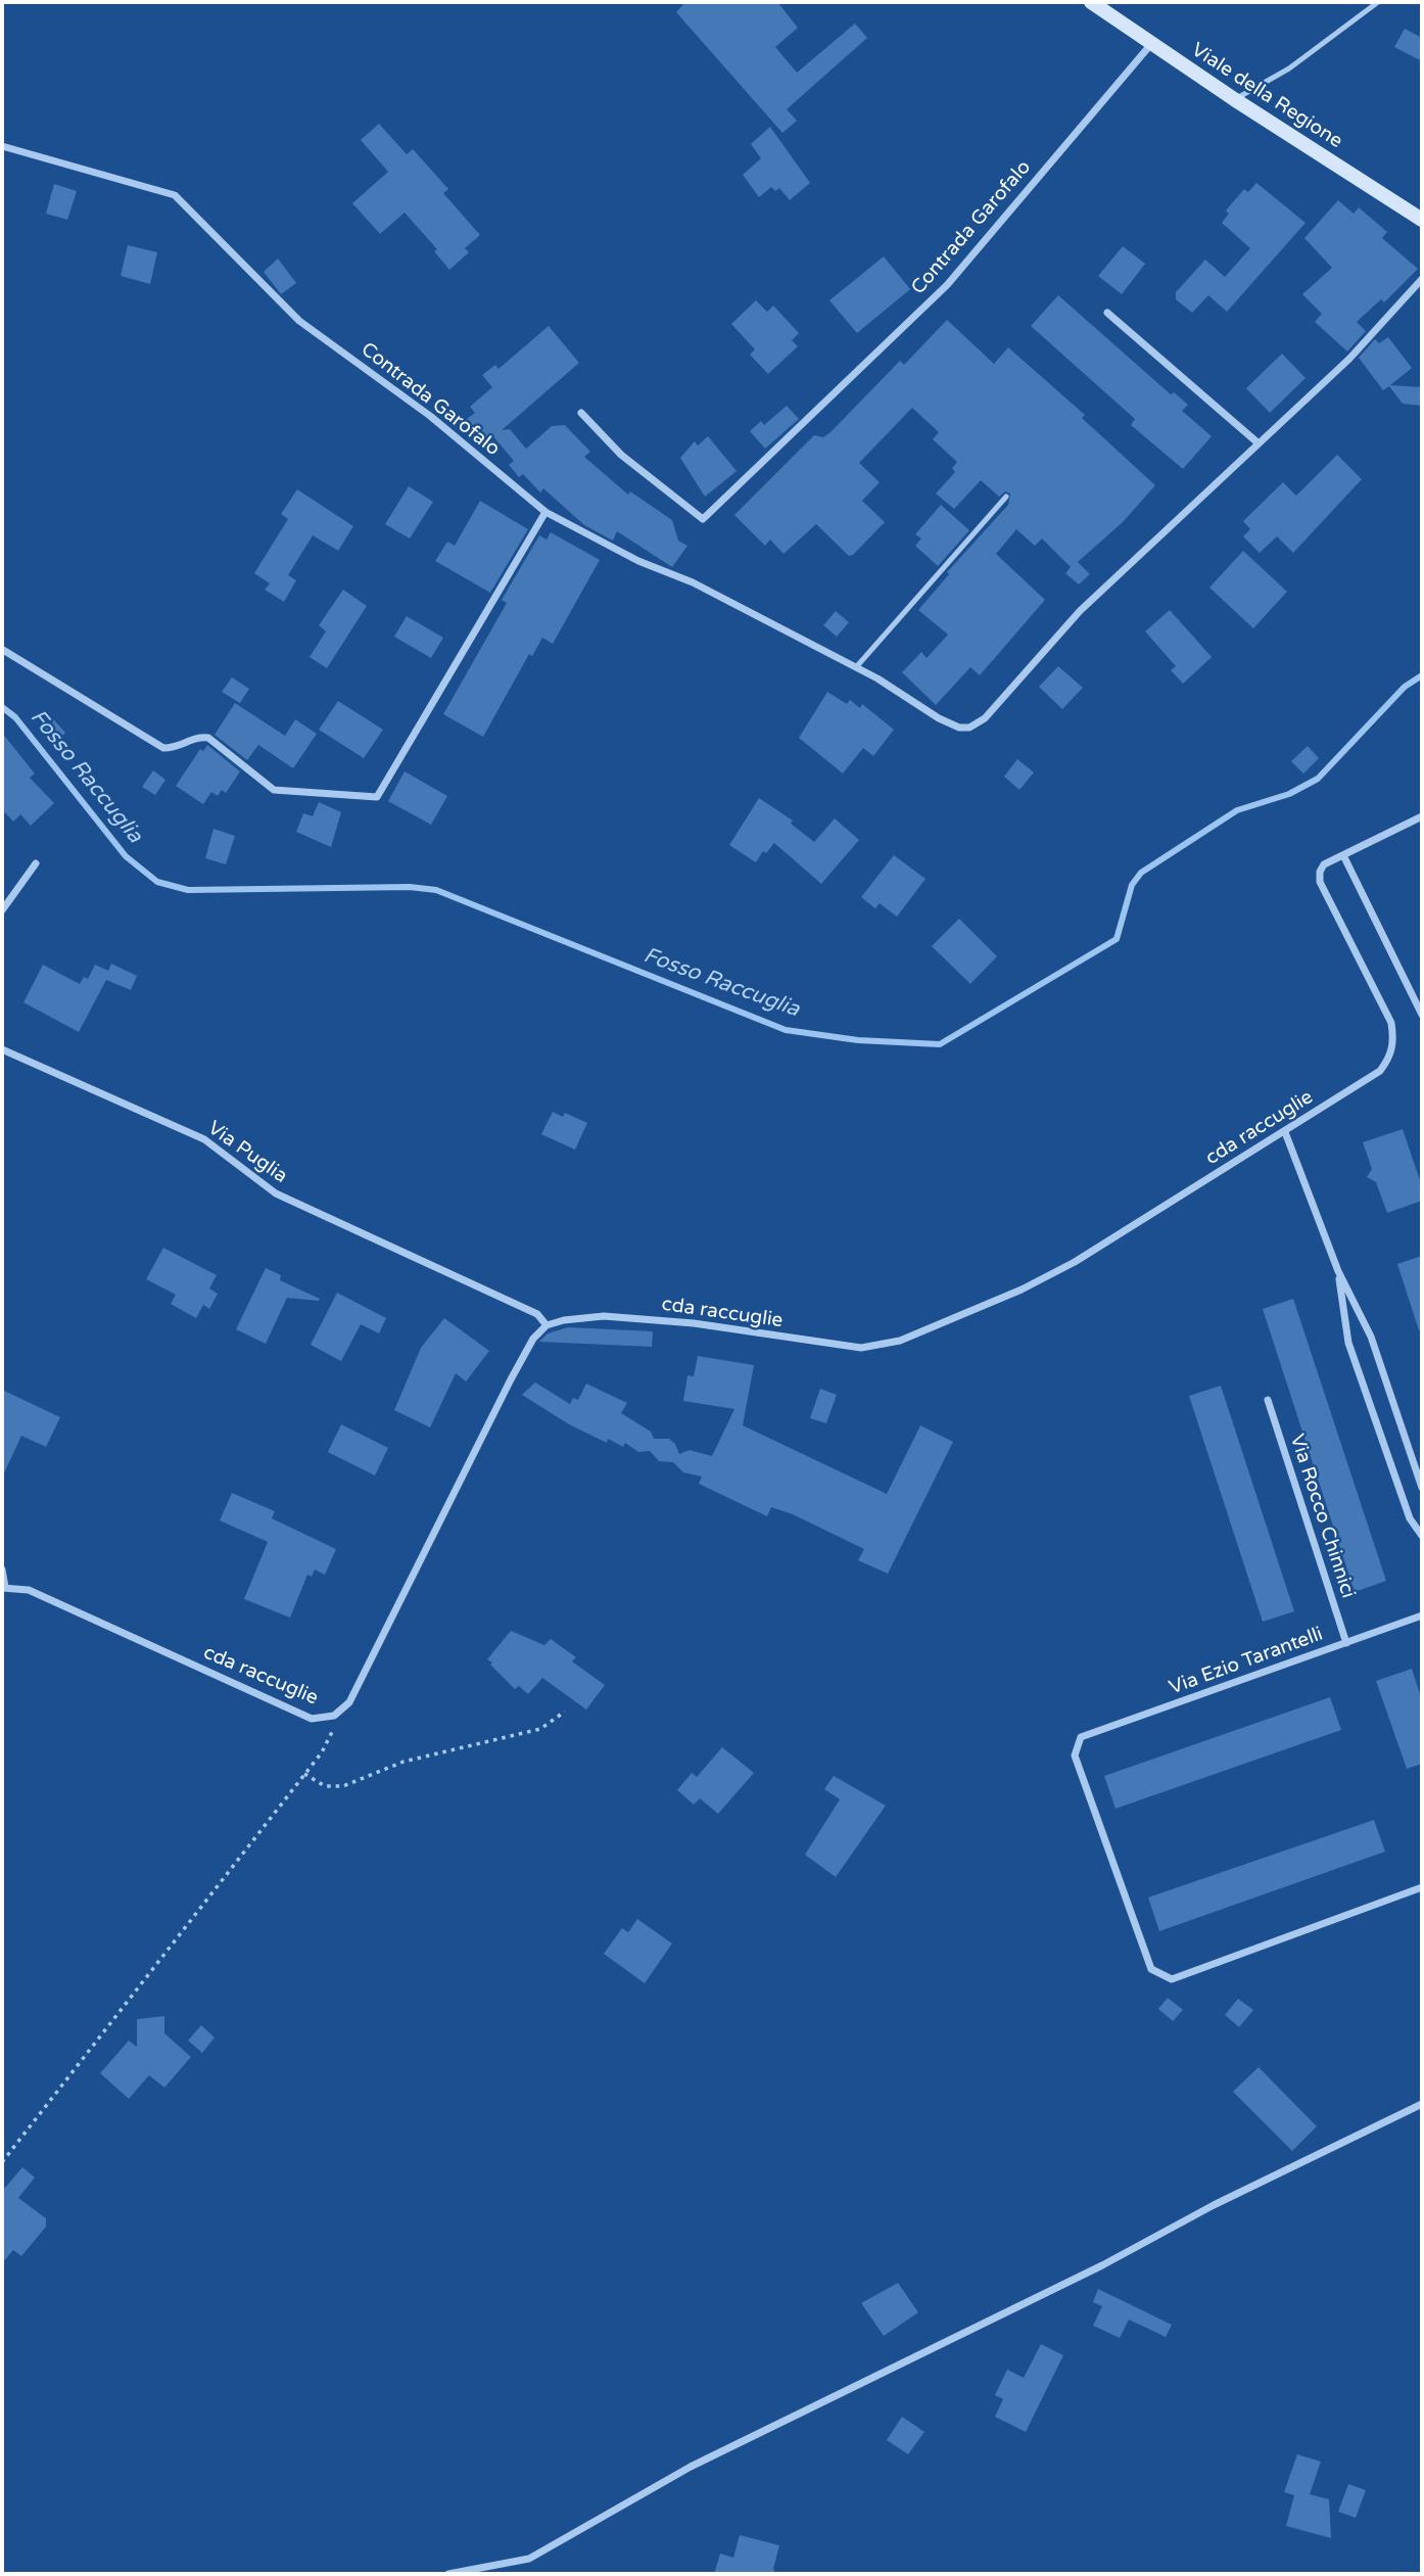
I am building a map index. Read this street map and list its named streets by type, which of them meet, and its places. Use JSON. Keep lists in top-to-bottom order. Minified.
{"streets":{"main road":["Viale della Regione"],"street":["Contrada Garofalo","cda raccuglie","Via Puglia","Via Rocco Chinnici","Via Ezio Tarantelli"]},"crossings":[["Viale della Regione","Contrada Garofalo"],["cda raccuglie","Via Puglia"],["Via Rocco Chinnici","Via Ezio Tarantelli"]],"water":["Fosso Raccuglia"]}
